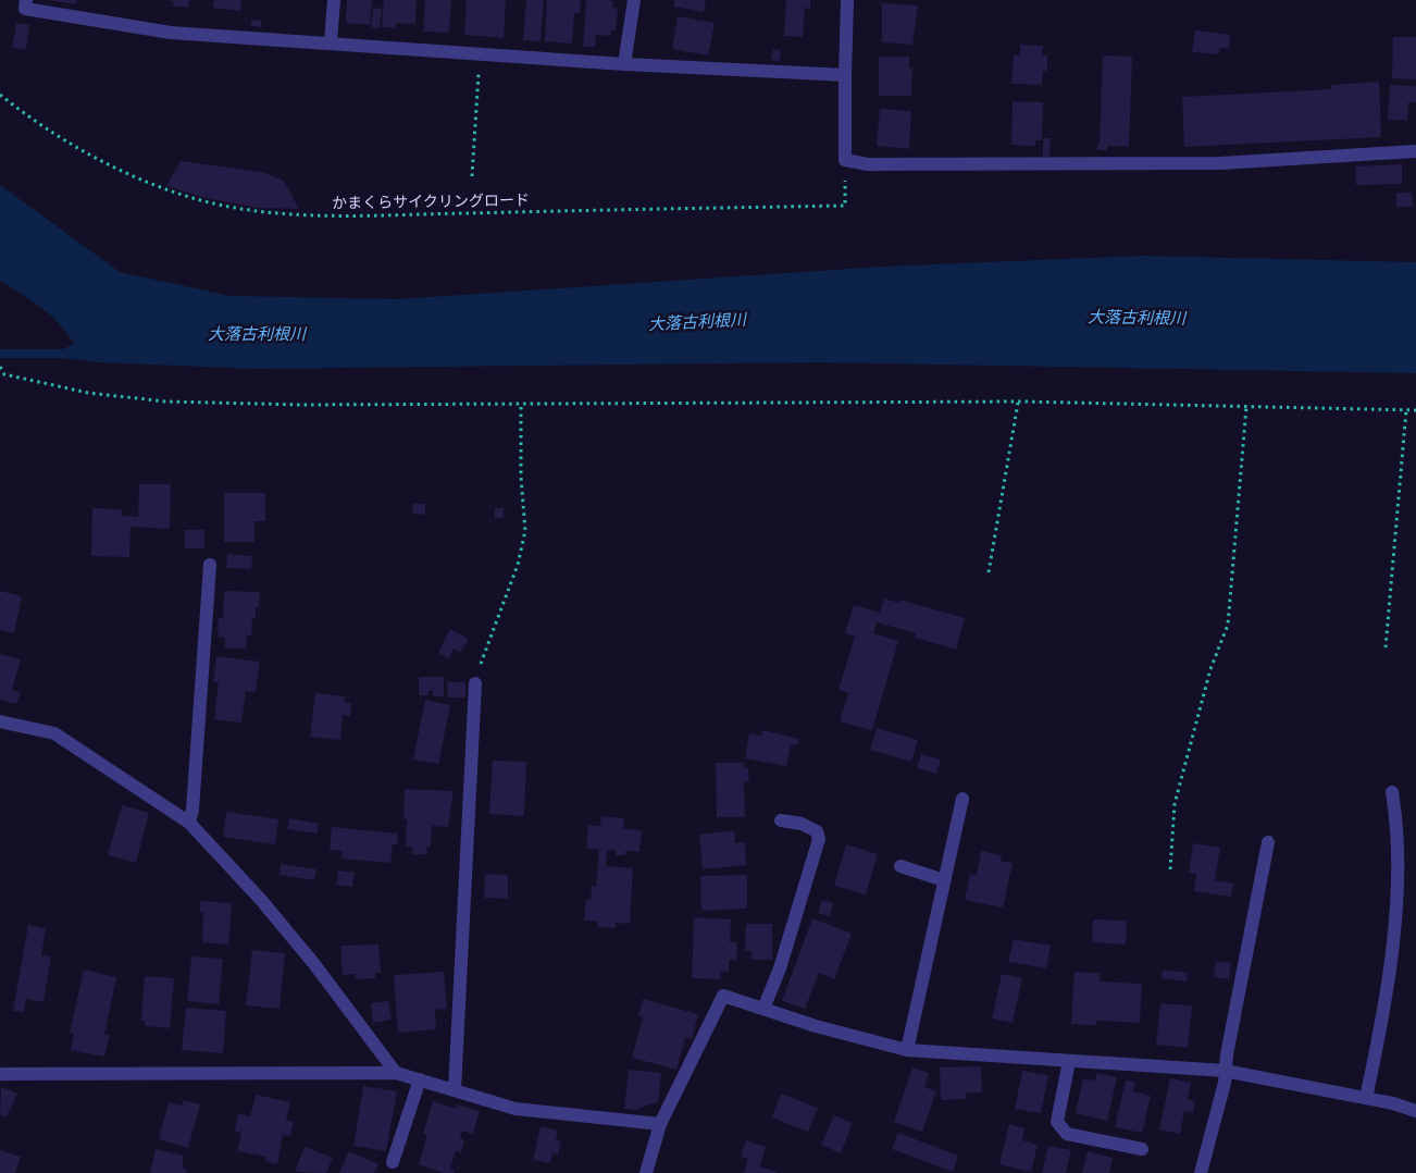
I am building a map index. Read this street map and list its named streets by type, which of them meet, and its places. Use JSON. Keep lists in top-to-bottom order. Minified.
{"streets":{"path":["かまくらサイクリングロード"]},"water":["大落古利根川"]}
